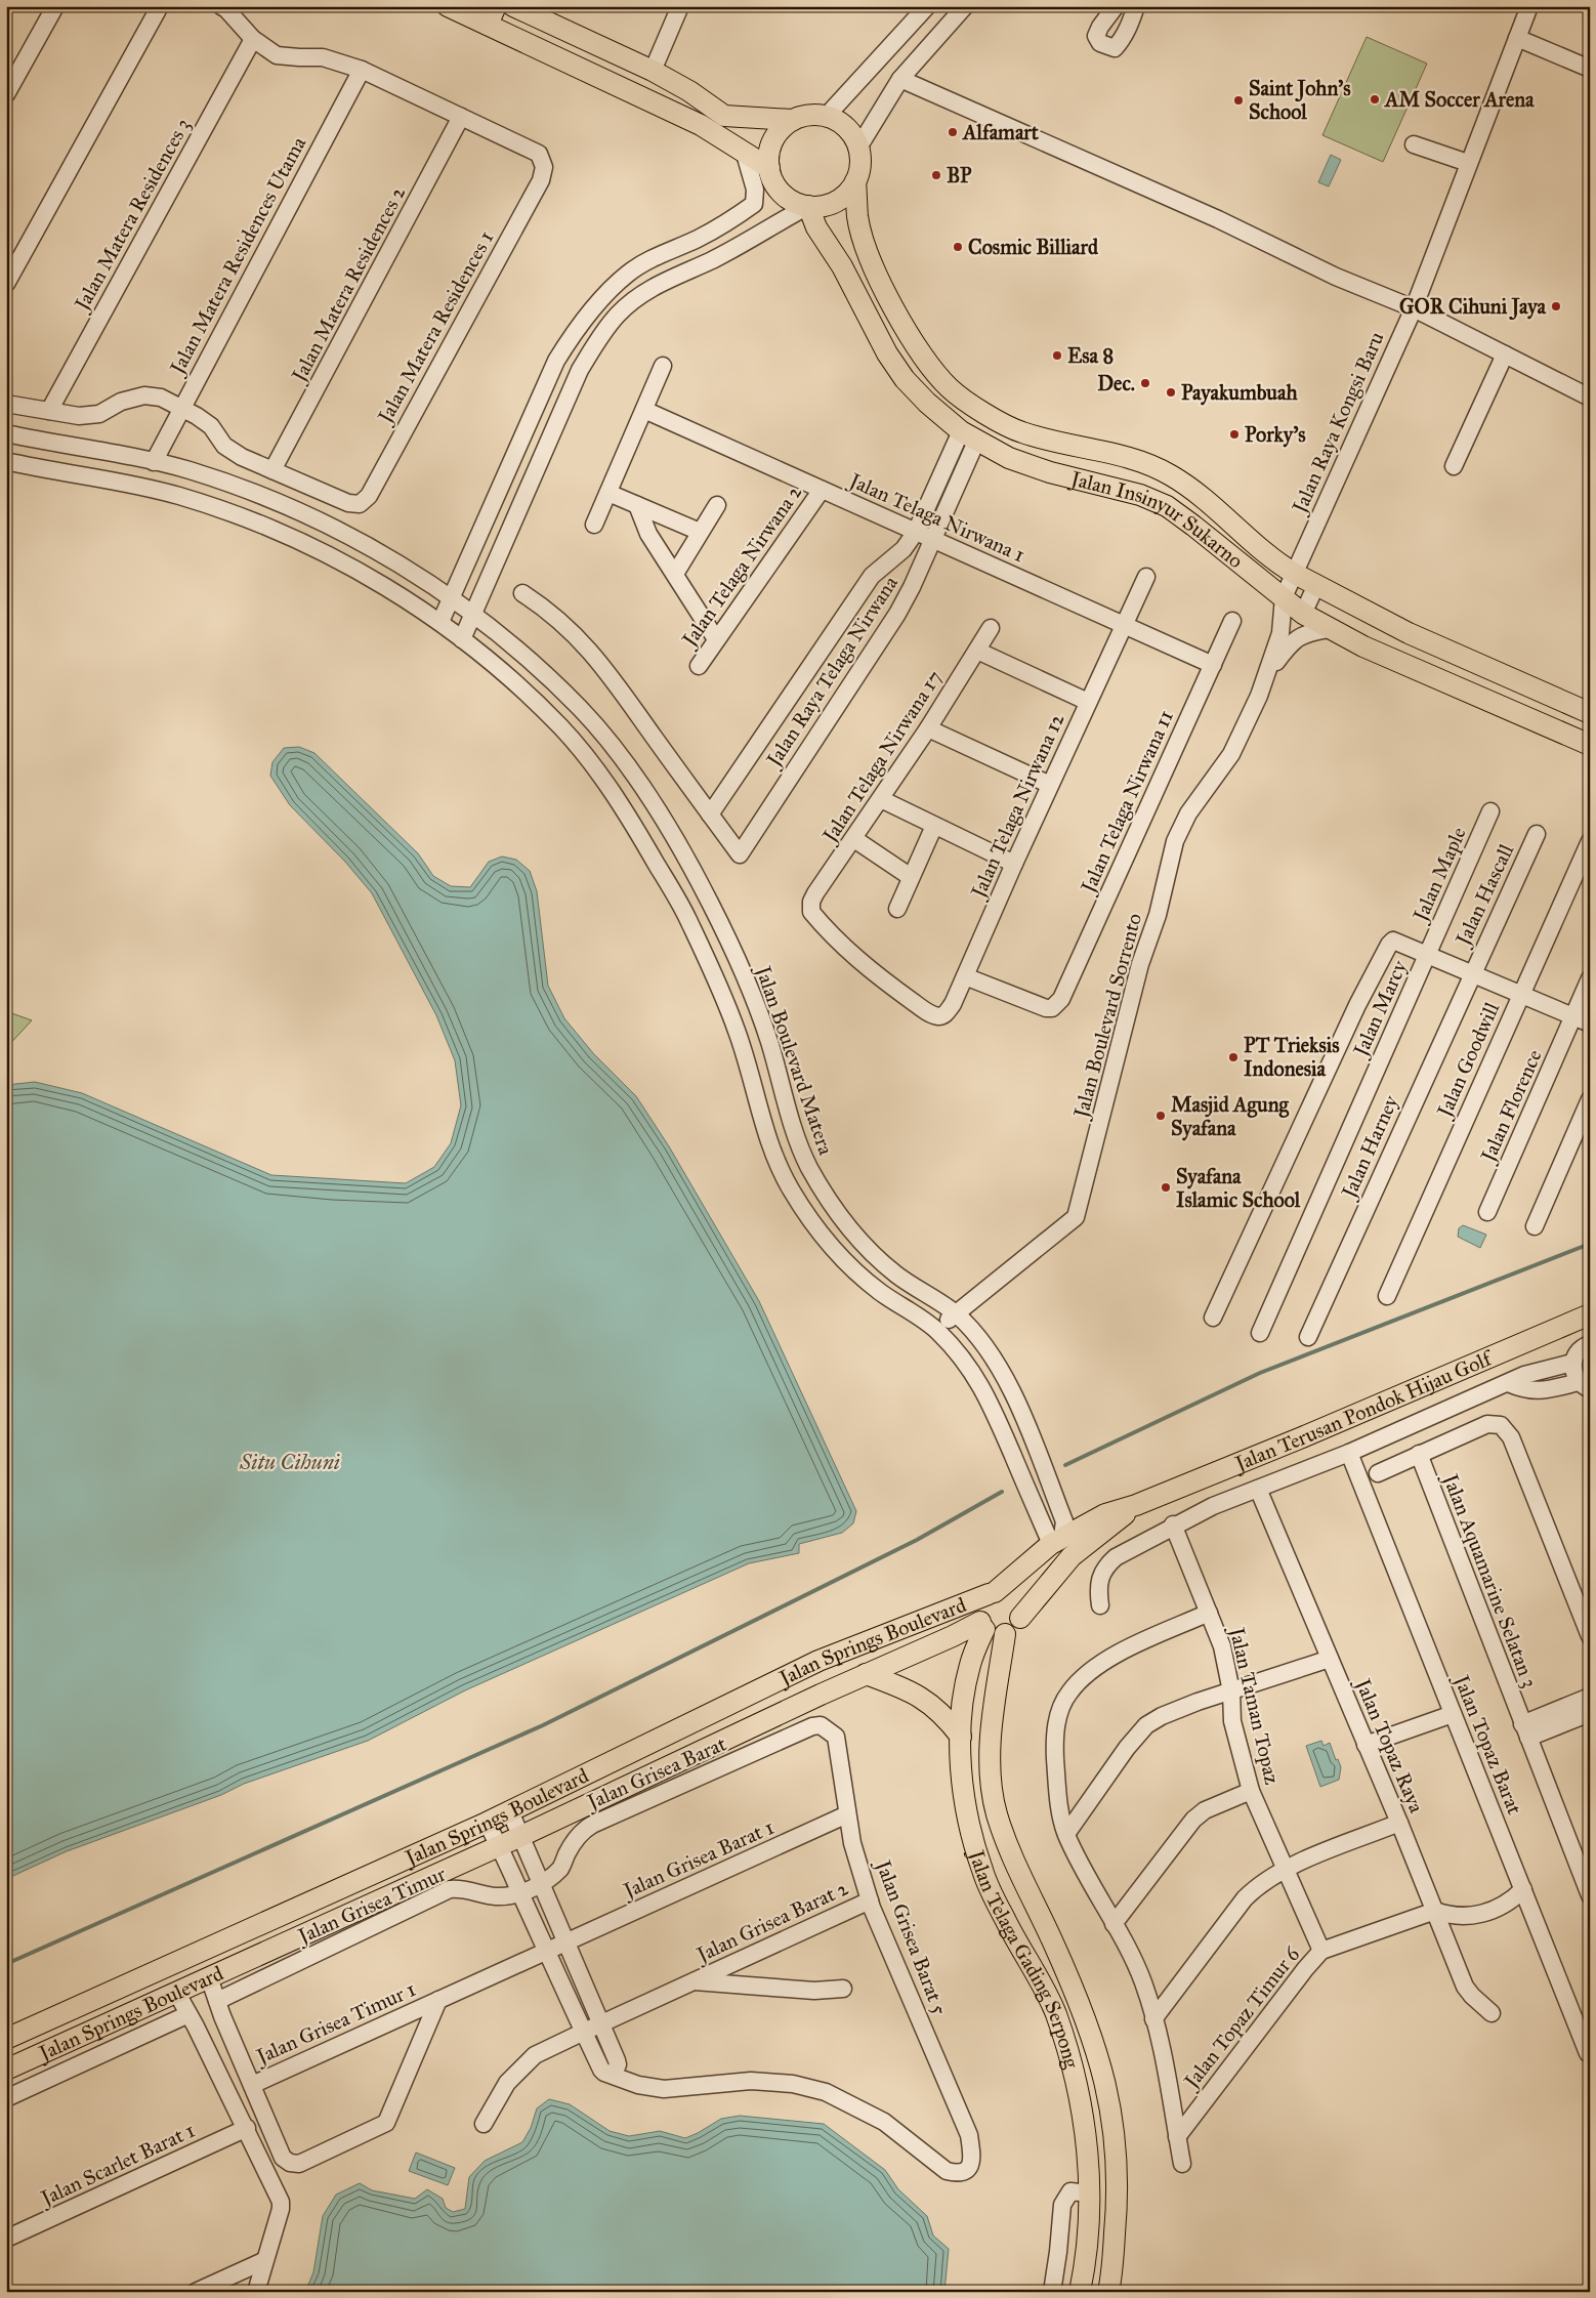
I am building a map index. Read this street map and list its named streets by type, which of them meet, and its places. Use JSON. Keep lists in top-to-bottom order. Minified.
{"streets":{"main road":["Jalan Insinyur Sukarno","Jalan Terusan Pondok Hijau Golf","Jalan Springs Boulevard","Jalan Telaga Gading Serpong"],"street":["Jalan Matera Residences 3","Jalan Matera Residences Utama","Jalan Matera Residences 2","Jalan Matera Residences 1","Jalan Raya Kongsi Baru","Jalan Telaga Nirwana 1","Jalan Telaga Nirwana 2","Jalan Raya Telaga Nirwana","Jalan Telaga Nirwana 17","Jalan Telaga Nirwana 11","Jalan Telaga Nirwana 12","Jalan Maple","Jalan Hascall","Jalan Marcy","Jalan Boulevard Sorrento","Jalan Goodwill","Jalan Boulevard Matera","Jalan Florence","Jalan Harney","Jalan Aquamarine Selatan 3","Jalan Taman Topaz","Jalan Topaz Barat","Jalan Topaz Raya","Jalan Grisea Barat","Jalan Grisea Barat 1","Jalan Grisea Timur","Jalan Grisea Barat 2","Jalan Grisea Barat 5","Jalan Topaz Timur 6","Jalan Grisea Timur 1","Jalan Scarlet Barat 1"]},"crossings":[["Jalan Matera Residences Utama","Jalan Boulevard Matera"],["Jalan Matera Residences 2","Jalan Matera Residences 1"],["Jalan Raya Kongsi Baru","Jalan Insinyur Sukarno"],["Jalan Raya Kongsi Baru","Jalan Boulevard Sorrento"],["Jalan Telaga Nirwana 1","Jalan Telaga Nirwana 2"],["Jalan Telaga Nirwana 1","Jalan Raya Telaga Nirwana"],["Jalan Telaga Nirwana 1","Jalan Telaga Nirwana 11"],["Jalan Telaga Nirwana 1","Jalan Telaga Nirwana 12"],["Jalan Insinyur Sukarno","Jalan Raya Telaga Nirwana"],["Jalan Insinyur Sukarno","Jalan Boulevard Sorrento"],["Jalan Telaga Nirwana 17","Jalan Telaga Nirwana 12"],["Jalan Telaga Nirwana 11","Jalan Telaga Nirwana 12"],["Jalan Maple","Jalan Marcy"],["Jalan Hascall","Jalan Harney"],["Jalan Boulevard Sorrento","Jalan Boulevard Matera"],["Jalan Boulevard Matera","Jalan Terusan Pondok Hijau Golf"],["Jalan Terusan Pondok Hijau Golf","Jalan Springs Boulevard"],["Jalan Terusan Pondok Hijau Golf","Jalan Telaga Gading Serpong"],["Jalan Springs Boulevard","Jalan Telaga Gading Serpong"],["Jalan Taman Topaz","Jalan Topaz Timur 6"],["Jalan Topaz Barat","Jalan Topaz Timur 6"],["Jalan Topaz Raya","Jalan Topaz Timur 6"],["Jalan Grisea Barat","Jalan Grisea Timur"],["Jalan Grisea Barat","Jalan Grisea Barat 5"],["Jalan Grisea Barat 1","Jalan Grisea Barat 5"],["Jalan Grisea Barat 1","Jalan Grisea Timur 1"],["Jalan Grisea Barat 2","Jalan Grisea Barat 5"]],"water":["Situ Cihuni"],"places":["AM Soccer Arena","Saint John's School","Alfamart","BP","Cosmic Billiard","GOR Cihuni Jaya","Esa 8","Dec.","Payakumbuah","Porky's","PT Trieksis Indonesia","Masjid Agung Syafana","Syafana Islamic School"]}
